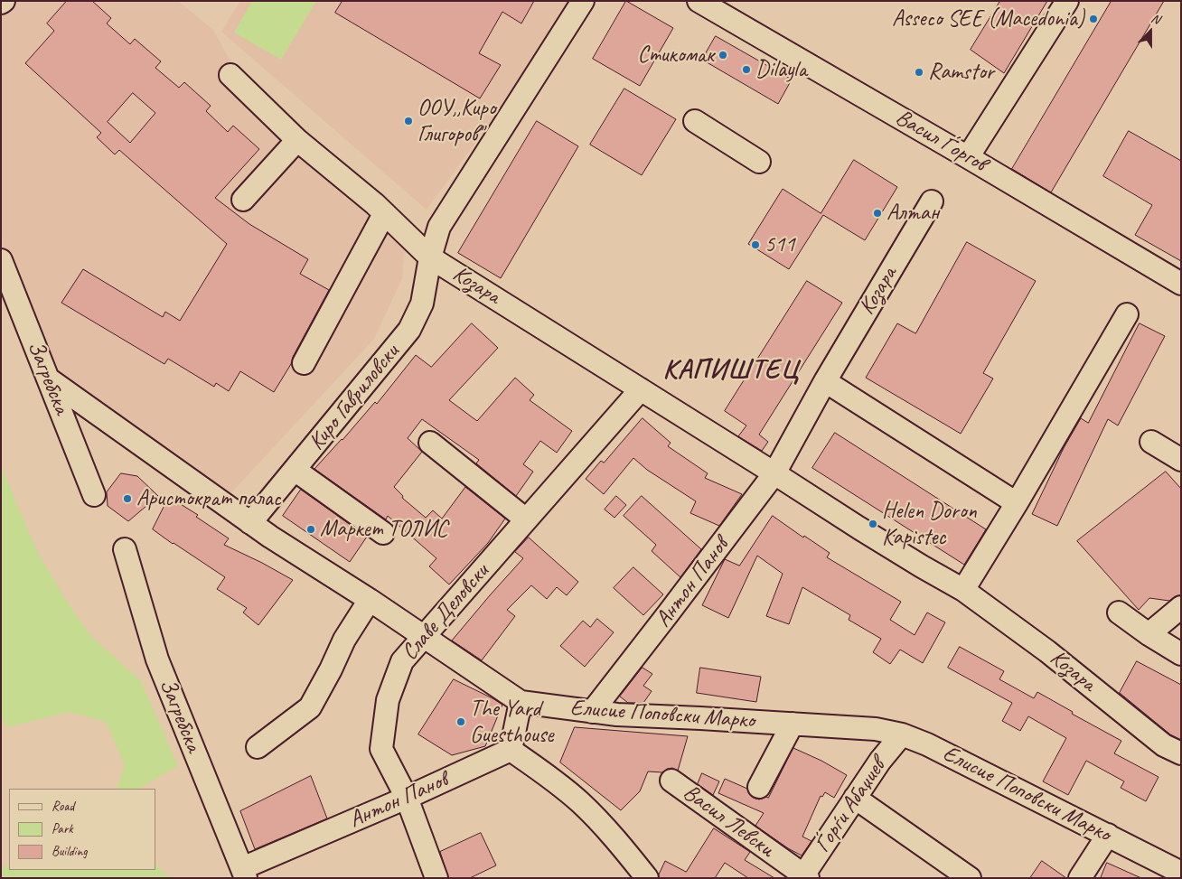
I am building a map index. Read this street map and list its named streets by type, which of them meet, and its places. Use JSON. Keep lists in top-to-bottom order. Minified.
{"streets":{"street":["Васил Ѓоргов","Козара","Загребска","Киро Гавриловски","Антон Панов","Славе Деловски","Елисие Поповски Марко","Ѓорѓи Абаџиев","Васил Левски"]},"crossings":[["Козара","Киро Гавриловски"],["Козара","Антон Панов"],["Козара","Славе Деловски"],["Загребска","Антон Панов"],["Загребска","Елисие Поповски Марко"],["Киро Гавриловски","Елисие Поповски Марко"],["Антон Панов","Славе Деловски"],["Антон Панов","Елисие Поповски Марко"],["Славе Деловски","Елисие Поповски Марко"],["Елисие Поповски Марко","Ѓорѓи Абаџиев"],["Ѓорѓи Абаџиев","Васил Левски"]],"districts":["КАПИШТЕЦ"],"places":["Asseco SEE (Macedonia)","Стикомак","Dilayla","Ramstor","ООУ,,Киро Глигоров''","Алтан","511","Аристократ палас","Helen Doron Kapistec","Маркет ТОЛИС","The Yard Guesthouse"],"legend":["Road","Park","Building"],"north":"top"}
